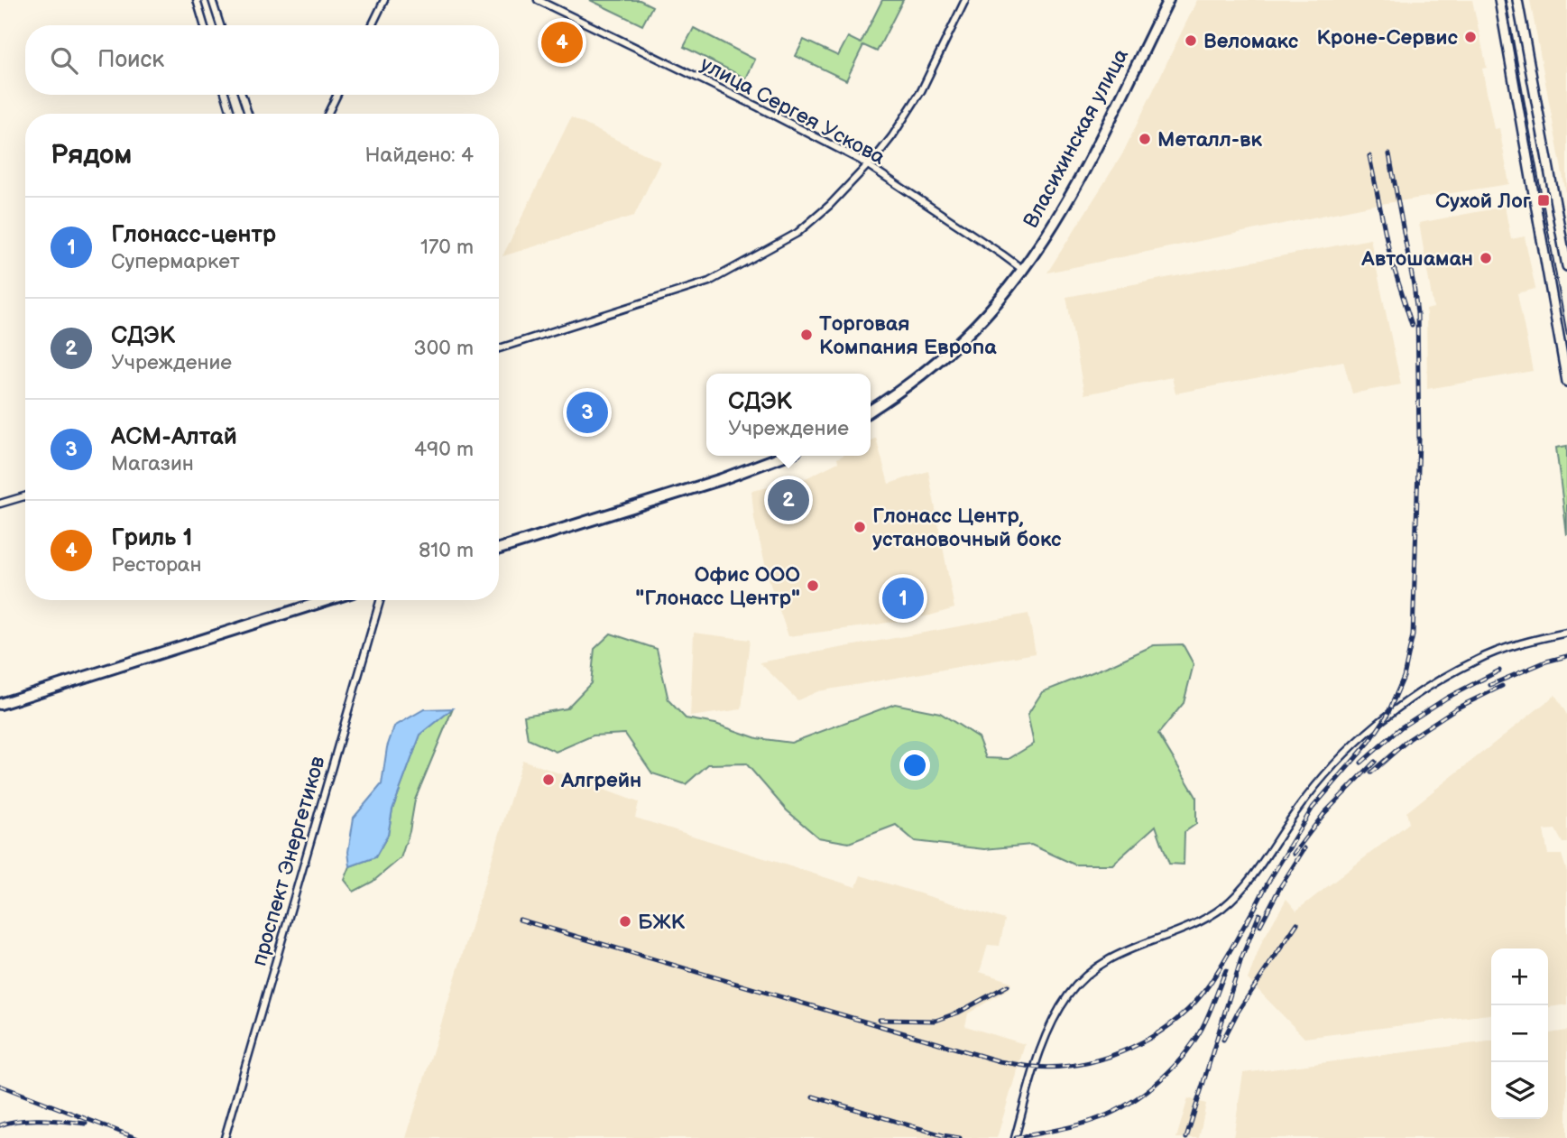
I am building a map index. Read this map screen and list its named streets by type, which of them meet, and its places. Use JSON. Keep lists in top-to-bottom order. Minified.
{"streets":{"highway":["Власихинская улица"],"street":["улица Сергея Ускова","проспект Энергетиков"]},"crossings":[["улица Сергея Ускова","Власихинская улица"]],"places":{"other":["Кроне-Сервис","Веломакс","Металл-вк","Автошаман","Торговая Компания Европа","Глонасс Центр, установочный бокс","Офис ООО \"Глонасс Центр\"","Алгрейн","БЖК"],"transit":["Сухой Лог"]},"page":{"pins":["4","3","2","1"],"search":"Поиск","heading":["Рядом","Найдено: 4"],"list":[{"mark":"1","name":"Глонасс-центр","note":"Супермаркет","value":"170 m"},{"mark":"2","name":"СДЭК","note":"Учреждение","value":"300 m"},{"mark":"3","name":"АСМ-Алтай","note":"Магазин","value":"490 m"},{"mark":"4","name":"Гриль 1","note":"Ресторан","value":"810 m"}],"popup":["СДЭК","Учреждение"],"map_buttons":["+","−"]}}
